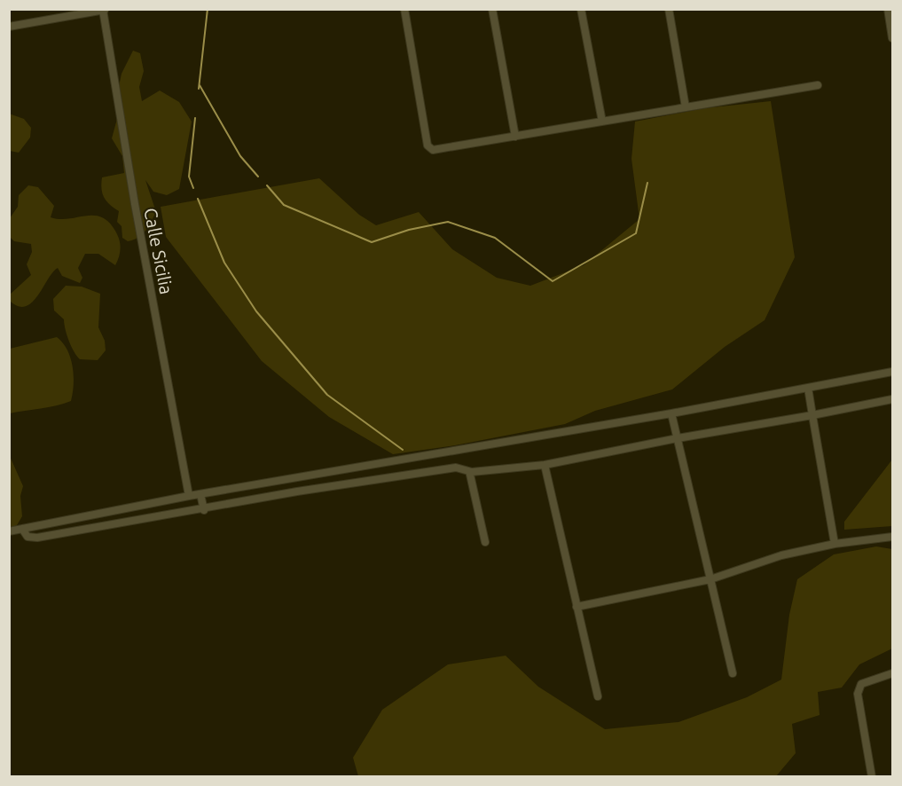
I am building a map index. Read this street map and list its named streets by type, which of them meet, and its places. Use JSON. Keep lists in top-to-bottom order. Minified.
{"streets":{"street":["Calle Sicilia"]}}
